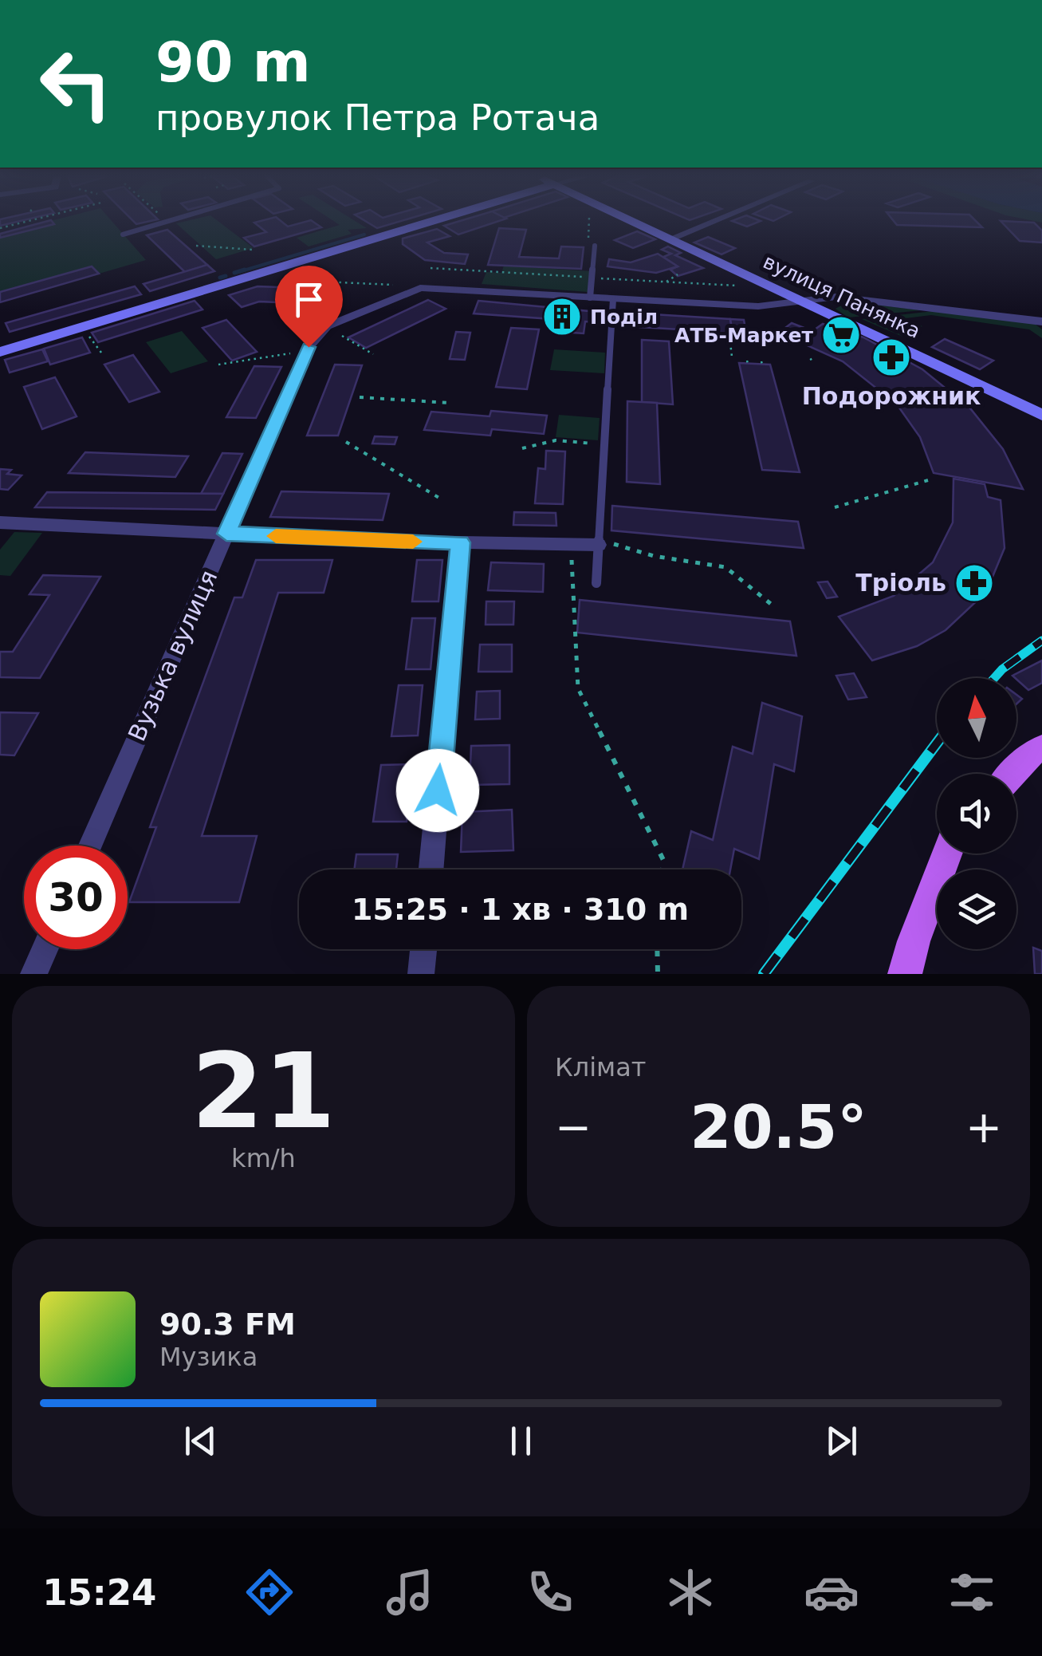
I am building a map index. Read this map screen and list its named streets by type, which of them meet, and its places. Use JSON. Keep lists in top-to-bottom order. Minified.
{"streets":{"main road":["вулиця Панянка"],"street":["Вузька вулиця"]},"places":{"building":["Поділ"],"supermarket":["АТБ-Маркет"],"pharmacy":["Подорожник","Тріоль"]},"north":"top","page":{"turn":["90 m","провулок Петра Ротача"],"limit":"30","trip":"15:25 · 1 хв · 310 m","tile":[["21","km/h"],"Клімат"],"heat":["−","20.5°","+"],"song":["90.3 FM","Музика"],"tabs":"15:24"}}
